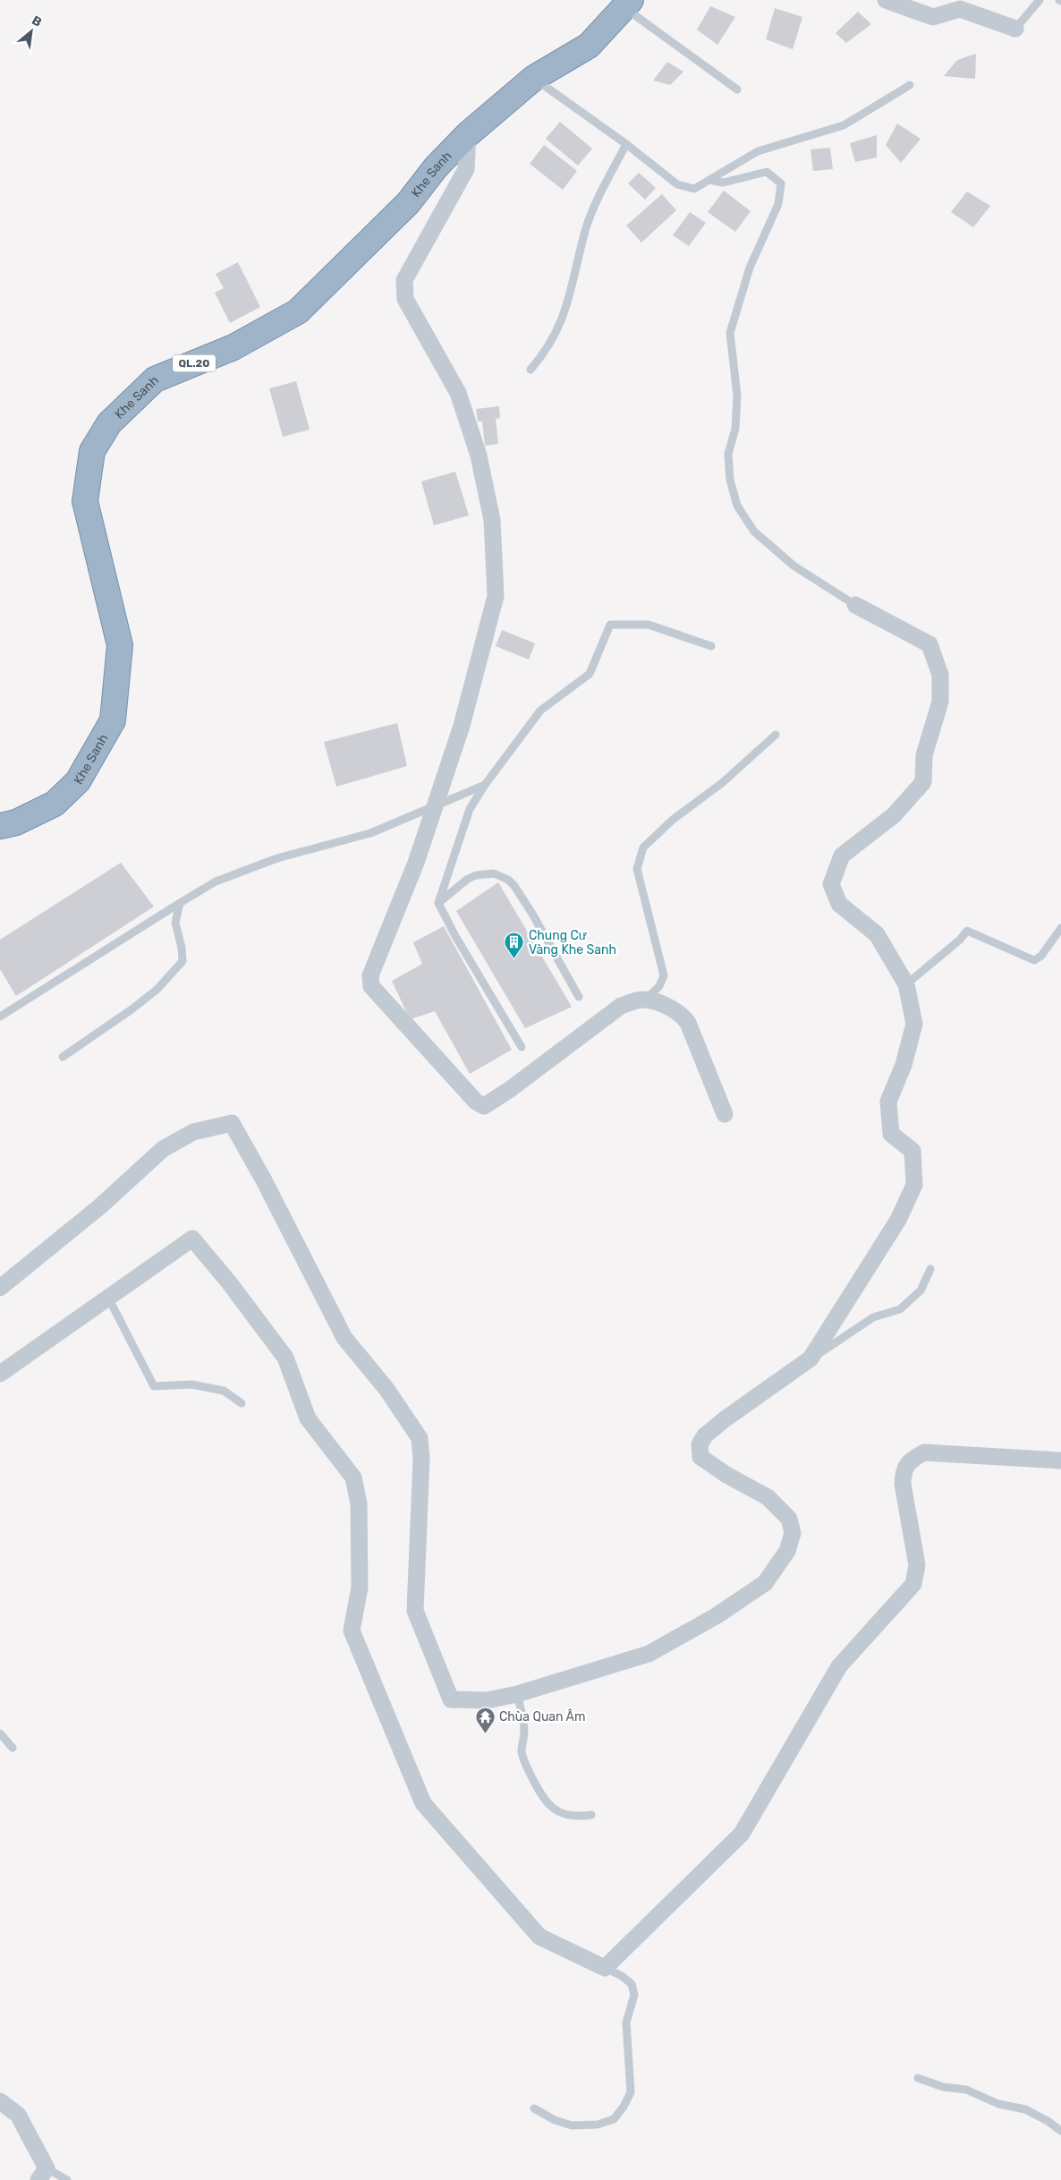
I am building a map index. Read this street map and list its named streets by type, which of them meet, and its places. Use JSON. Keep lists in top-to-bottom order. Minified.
{"streets":{"highway":["Khe Sanh","QL.20"]},"places":{"building":["Chung Cư Vàng Khe Sanh"],"temple":["Chùa Quan Âm"]},"north":"top right"}
